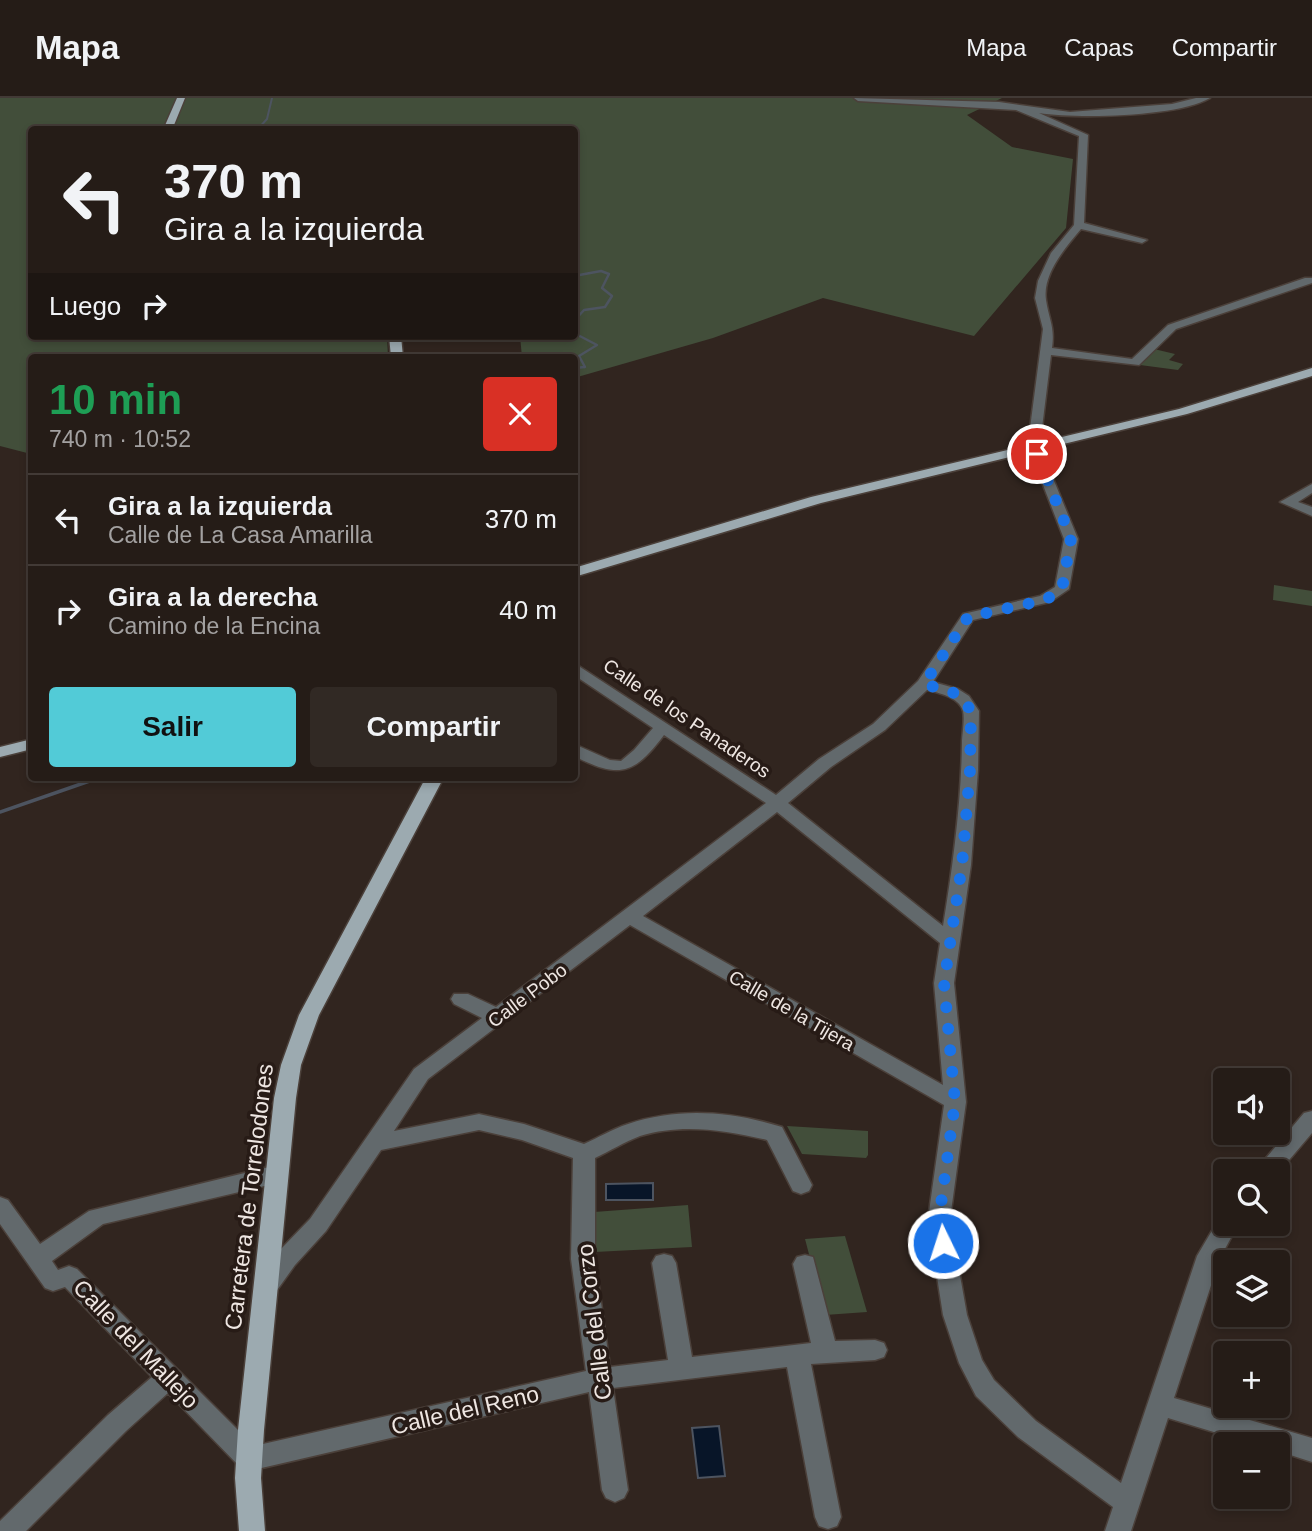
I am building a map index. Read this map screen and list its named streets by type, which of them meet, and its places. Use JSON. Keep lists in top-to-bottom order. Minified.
{"streets":{"main road":["Carretera de Torrelodones"],"street":["Calle de los Panaderos","Calle Pobo","Calle de la Tijera","Calle del Corzo","Calle del Mallejo","Calle del Reno"]},"crossings":[["Calle de los Panaderos","Calle Pobo"],["Calle Pobo","Calle de la Tijera"],["Calle Pobo","Carretera de Torrelodones"],["Carretera de Torrelodones","Calle del Mallejo"],["Carretera de Torrelodones","Calle del Reno"],["Calle del Corzo","Calle del Reno"],["Calle del Mallejo","Calle del Reno"]],"page":{"header":"Mapa","nav":["Mapa","Capas","Compartir"],"turn":["370 m","Gira a la izquierda"],"then":"Luego","heading":["10 min","740 m · 10:52"],"list":[{"name":"Gira a la izquierda","note":"Calle de La Casa Amarilla","value":"370 m"},{"name":"Gira a la derecha","note":"Camino de la Encina","value":"40 m"}],"buttons":["Salir","Compartir"],"map_buttons":["+","−"]}}
